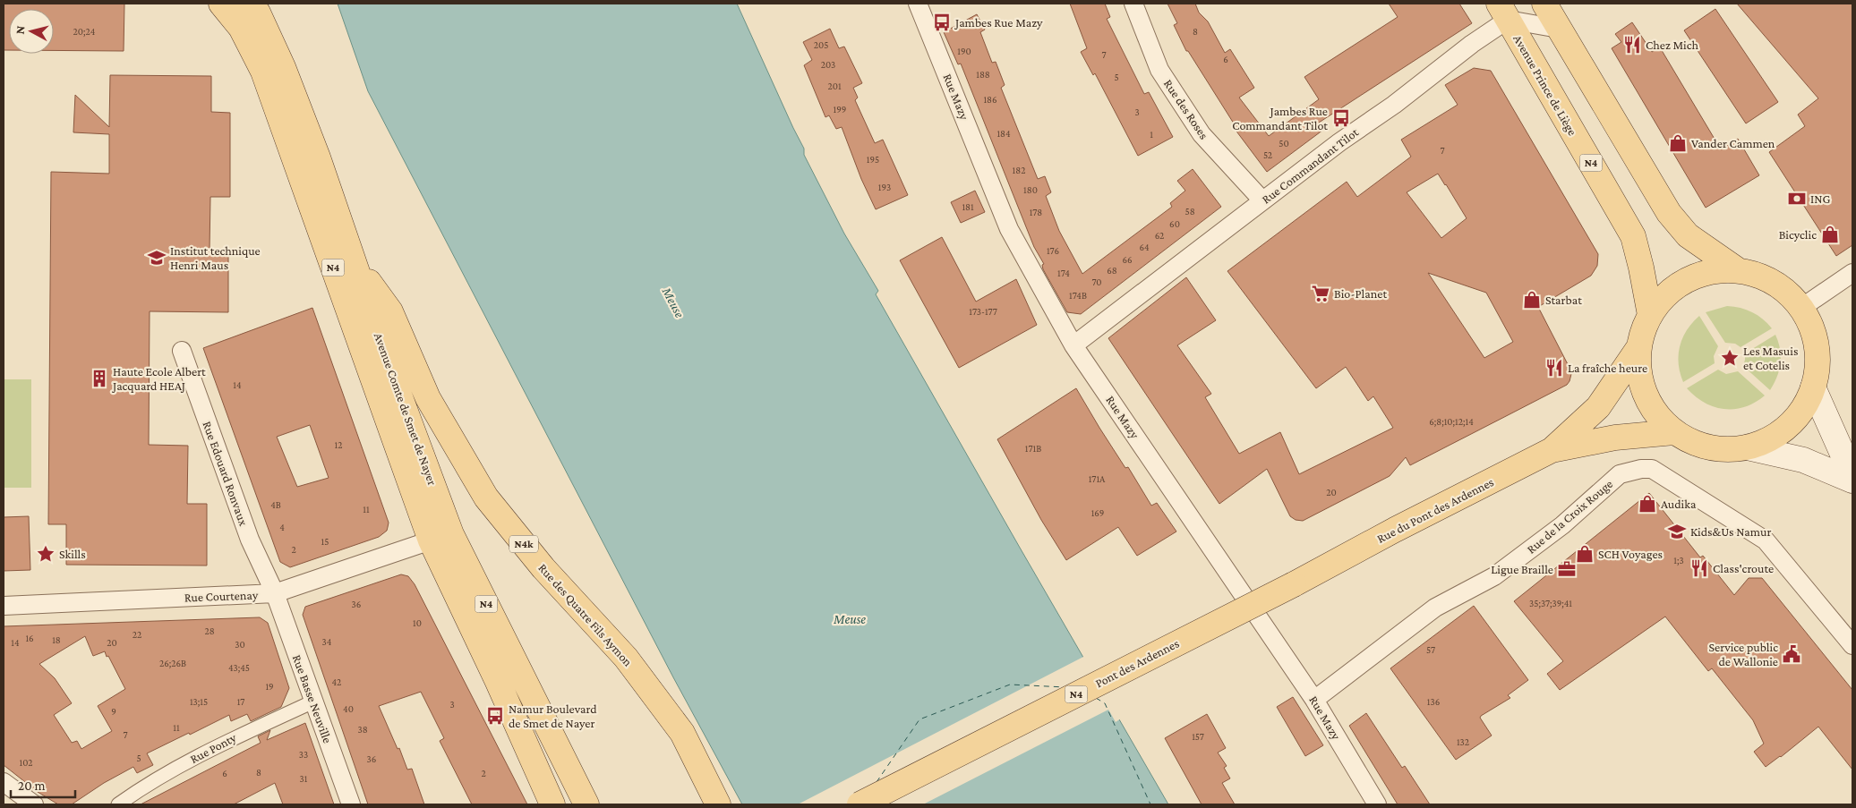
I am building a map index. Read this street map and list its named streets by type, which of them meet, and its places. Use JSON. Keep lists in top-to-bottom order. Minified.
{"streets":{"main road":["Avenue Prince de Liège","N4","Avenue Comte de Smet de Nayer","Rue du Pont des Ardennes","N4k","Rue des Quatre Fils Aymon","Pont des Ardennes"],"street":["Rue Mazy","Rue des Roses","Rue Commandant Tilot","Rue Edouard Ronvaux","Rue de la Croix Rouge","Rue Courtenay","Rue Basse Neuville","Rue Ponty"]},"crossings":[["Avenue Prince de Liège","Rue Commandant Tilot"],["Rue Mazy","Rue Commandant Tilot"],["Rue Mazy","Rue de la Croix Rouge"],["Rue des Roses","Rue Commandant Tilot"],["Avenue Comte de Smet de Nayer","Rue Courtenay"],["Avenue Comte de Smet de Nayer","Rue des Quatre Fils Aymon"],["Rue Edouard Ronvaux","Rue Courtenay"],["Rue Edouard Ronvaux","Rue Basse Neuville"],["Rue du Pont des Ardennes","Pont des Ardennes"],["Rue Courtenay","Rue Basse Neuville"],["Rue Basse Neuville","Rue Ponty"]],"water":["Meuse"],"places":{"bus stop":["Jambes Rue Mazy","Jambes Rue Commandant Tilot","Namur Boulevard de Smet de Nayer"],"restaurant":["Chez Mich","La fraîche heure","Class'croute"],"shop":["Vander Cammen","Bicyclic","Starbat","Audika","SCH Voyages"],"bank":["ING"],"school or university":["Institut technique Henri Maus","Kids&Us Namur"],"supermarket":["Bio-Planet"],"place":["Les Masuis et Cotelis","Skills"],"building":["Haute Ecole Albert Jacquard HEAJ"],"office":["Ligue Braille"],"public building":["Service public de Wallonie"]},"house_numbers":["20;24","8","205","190","7","6","203","188","5","201","186","199","3","184","1","50","7","52","195","182","193","180","181","58","178","60","62","64","176","66","68","174","70","174B","173-177","14","6;8;10;12;14","12","171B","171A","20","4B","11","169","4","15","2","1;3","35;37;39;41","36","10","28","22","16","18","34","14","20","30","57","26;26B","43;45","42","19","13;15","17","136","3","40","9","11","38","7","157","132","33","5","36","102","8","6","2","31"],"scale_bar":"20 m","north":"left"}
